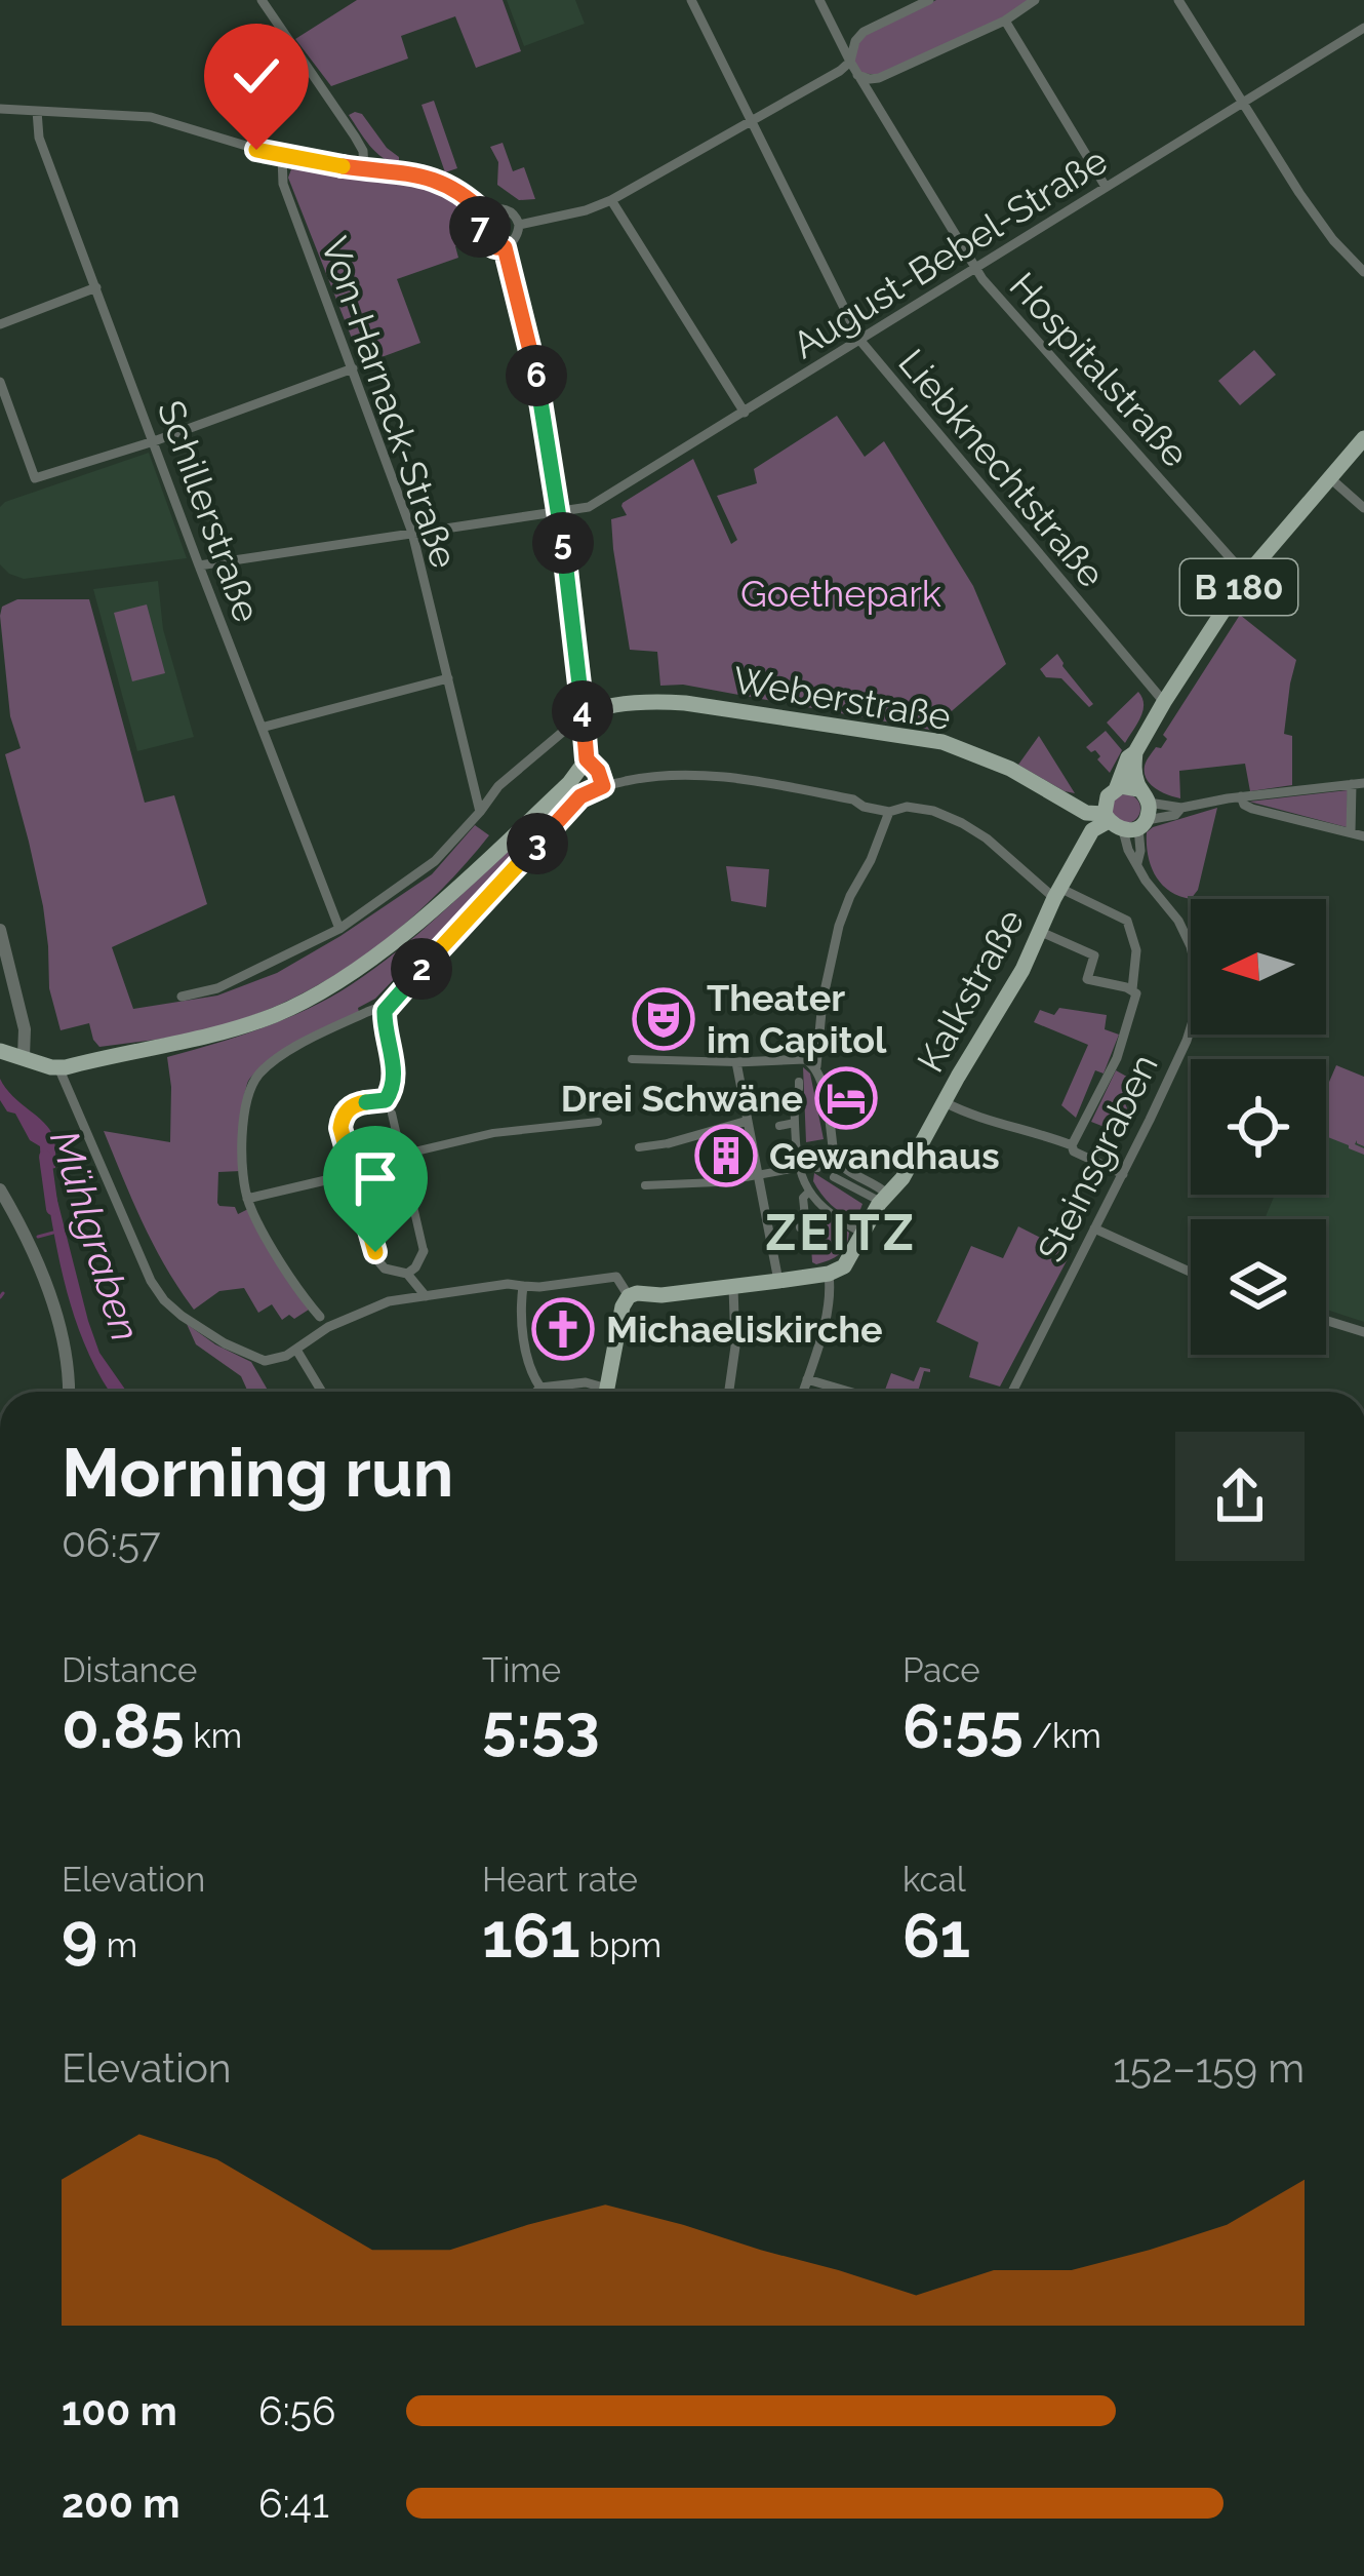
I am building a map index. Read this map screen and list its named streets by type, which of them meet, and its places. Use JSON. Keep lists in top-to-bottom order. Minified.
{"streets":{"main road":["B 180","Weberstraße","Kalkstraße"],"street":["August-Bebel-Straße","Hospitalstraße","Von-Harnack-Straße","Liebknechtstraße","Schillerstraße","Steinsgraben"]},"crossings":[["August-Bebel-Straße","Hospitalstraße"],["August-Bebel-Straße","Von-Harnack-Straße"],["August-Bebel-Straße","Liebknechtstraße"],["August-Bebel-Straße","Schillerstraße"],["Hospitalstraße","B 180"],["Liebknechtstraße","B 180"],["B 180","Weberstraße"],["B 180","Kalkstraße"],["B 180","Steinsgraben"],["Weberstraße","Kalkstraße"],["Weberstraße","Steinsgraben"],["Kalkstraße","Steinsgraben"]],"districts":["ZEITZ"],"water":["Mühlgraben"],"parks":["Goethepark"],"places":{"theatre":["Theater im Capitol"],"hotel":["Drei Schwäne"],"building":["Gewandhaus"],"church":["Michaeliskirche"]},"north":"left","page":{"pins":["7","6","5","4","3","2"],"heading":["Morning run","06:57"],"stats":[["Distance","0.85 km"],["Time","5:53"],["Pace","6:55 /km"],["Elevation","9 m"],["Heart rate","161 bpm"],["kcal","61"]],"chart":["Elevation","152–159 m"],"list":[{"name":"100 m","note":"6:56"},{"name":"200 m","note":"6:41"}]}}
